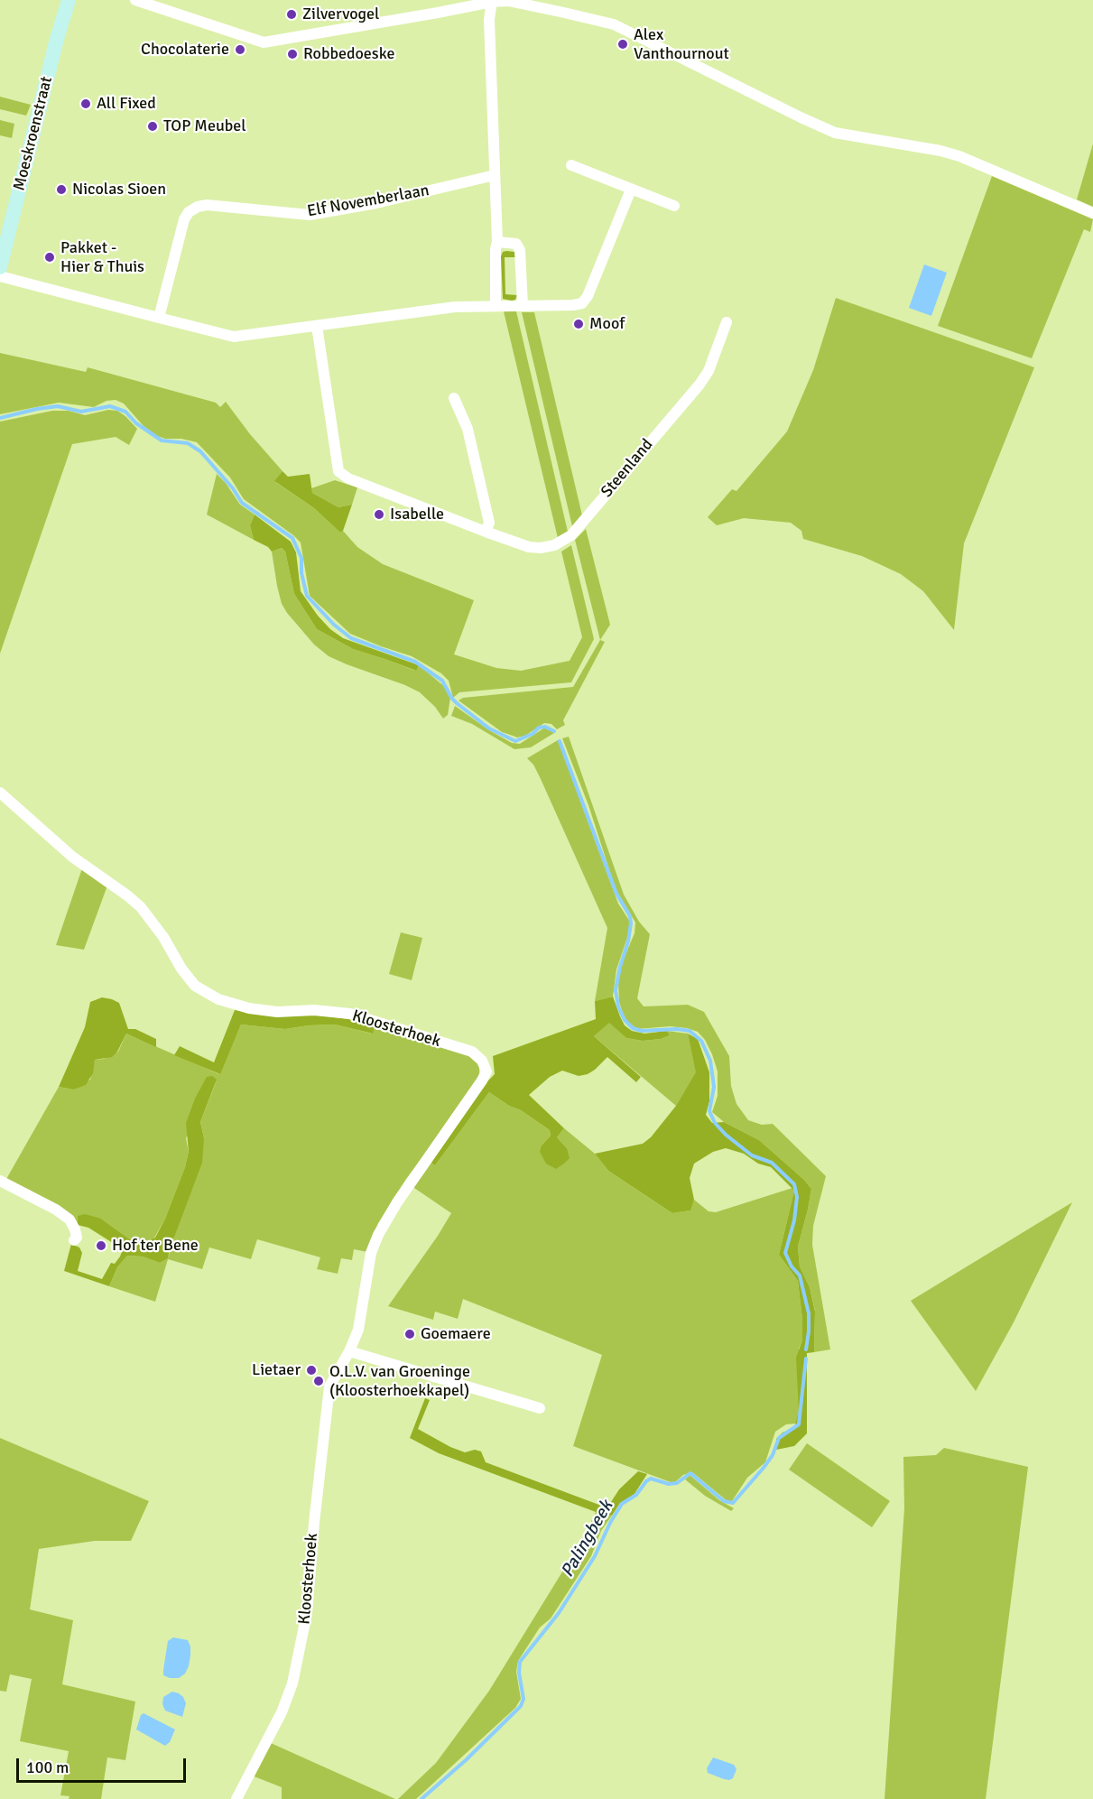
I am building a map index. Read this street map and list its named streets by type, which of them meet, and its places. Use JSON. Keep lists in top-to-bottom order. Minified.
{"streets":{"main road":["Moeskroenstraat"],"street":["Elf Novemberlaan","Steenland","Kloosterhoek"]},"water":["Palingbeek"],"places":["Zilvervogel","Alex Vanthournout","Chocolaterie","Robbedoeske","All Fixed","TOP Meubel","Nicolas Sioen","Pakket - Hier & Thuis","Moof","Isabelle","Hof ter Bene","Goemaere","Lietaer","O.L.V. van Groeninge (Kloosterhoekkapel)"],"scale_bar":"100 m"}
